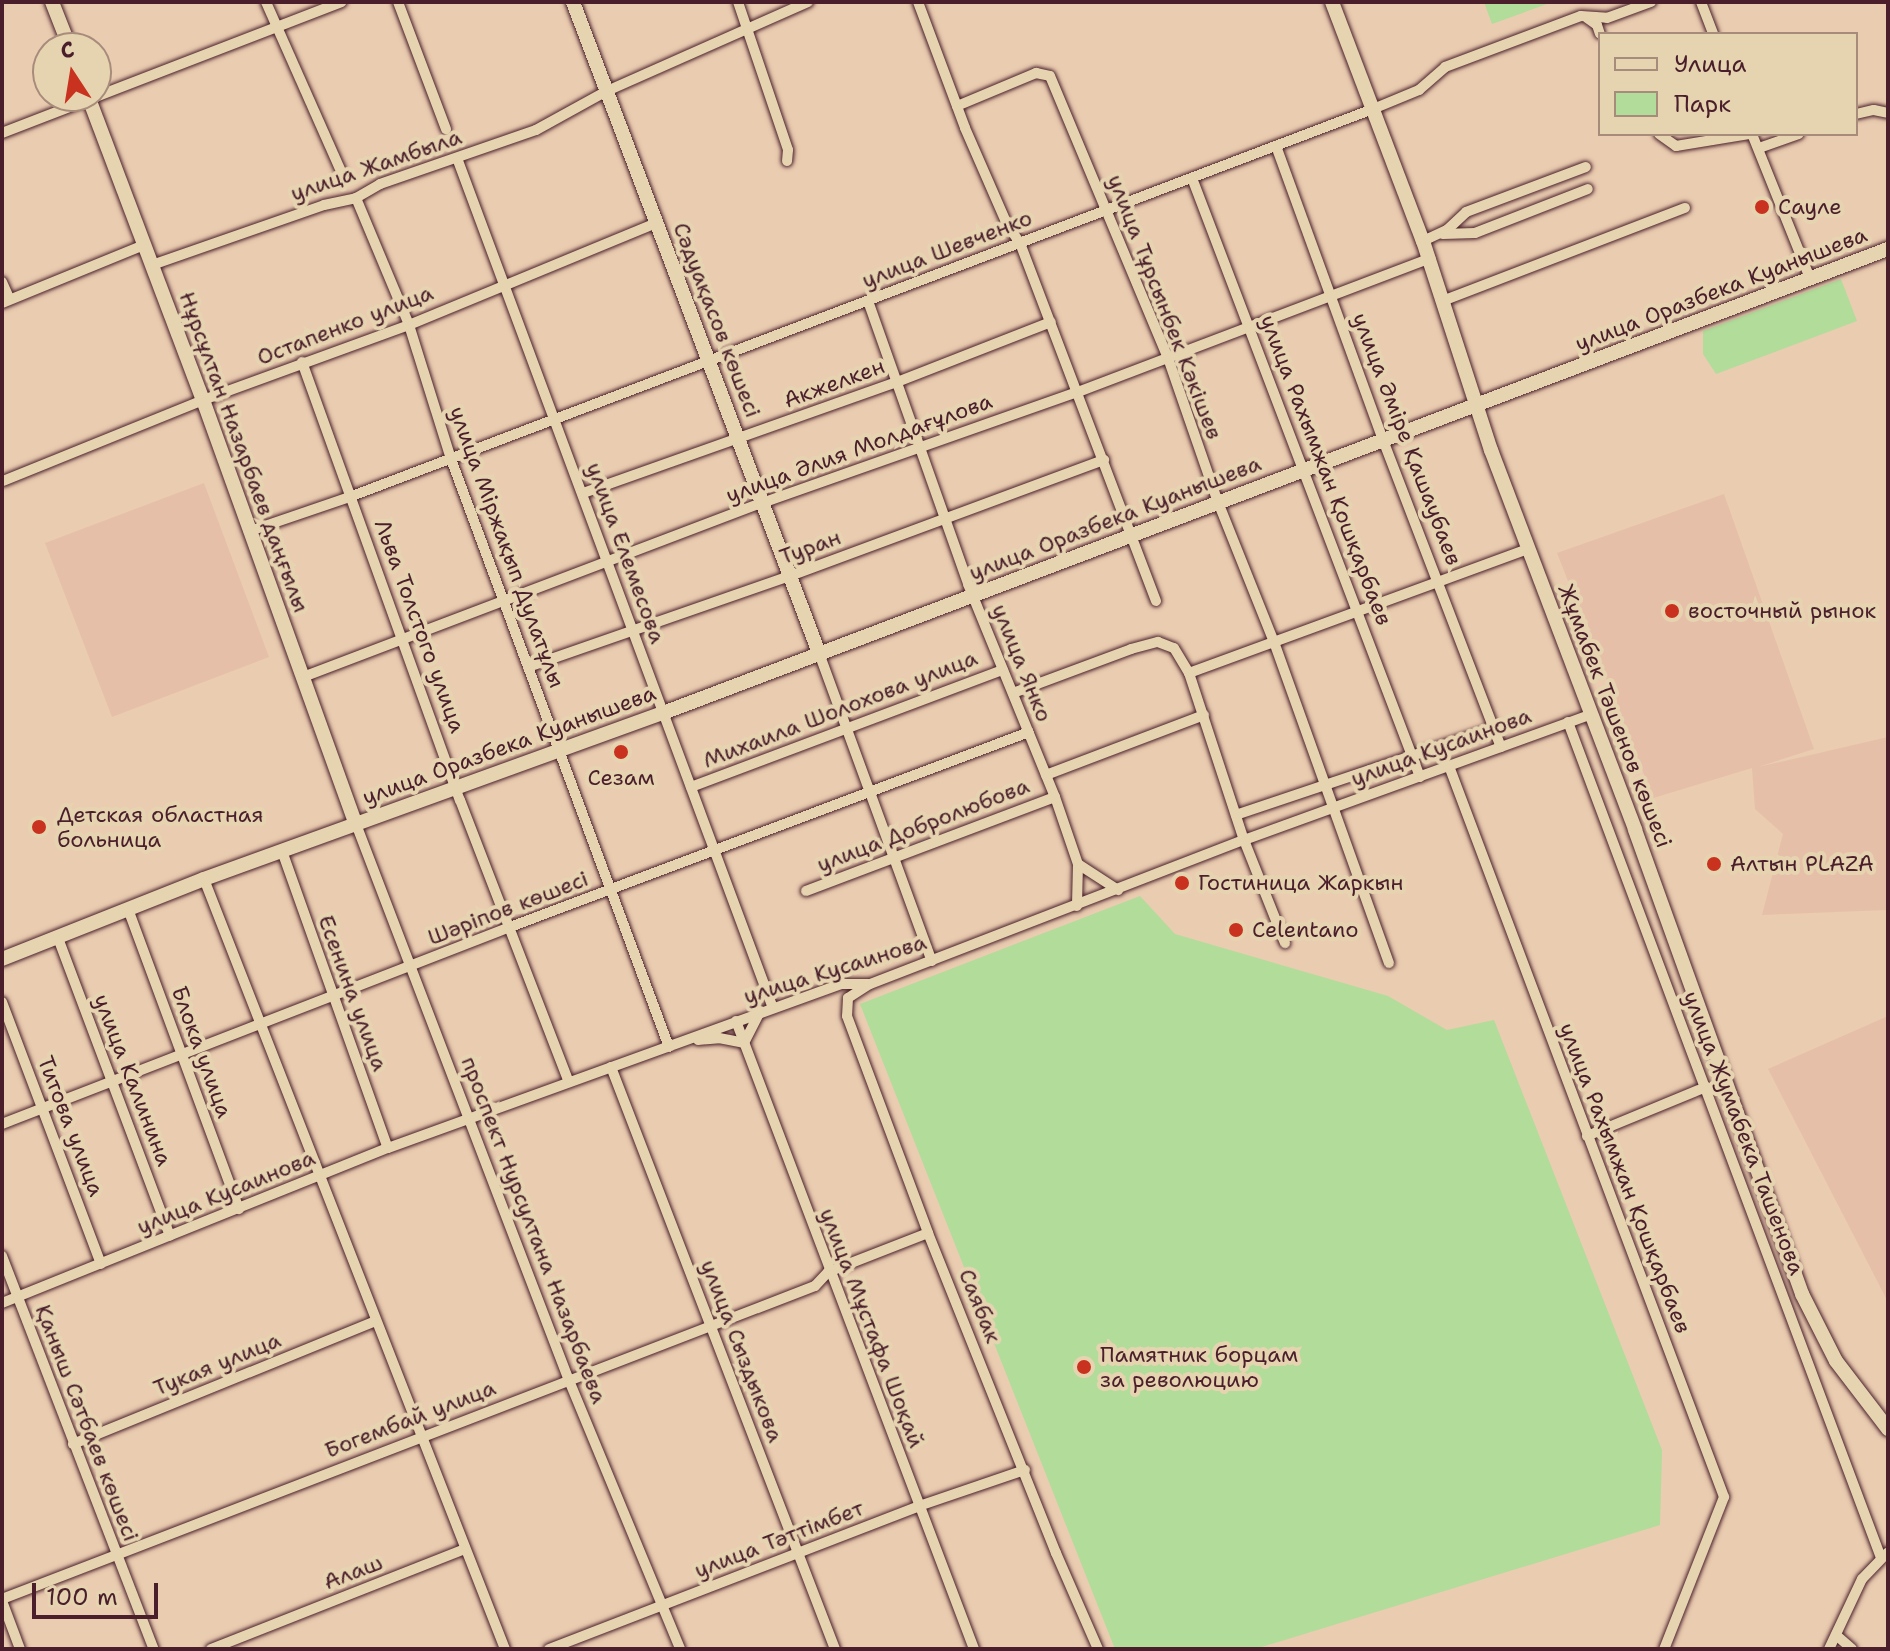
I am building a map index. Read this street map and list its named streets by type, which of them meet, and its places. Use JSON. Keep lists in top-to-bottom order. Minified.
{"streets":{"street":["улица Жамбыла","улица Шевченко","улица Оразбека Куанышева","улица Тұрсынбек Кәкішев","Сәдуақасов көшесі","Остапенко улица","Акжелкен","улица Әміре Қашаубаев","улица Әлия Молдағұлова","Нұрсұлтан Назарбаев даңғылы","улица Рахымжан Қошқарбаев","улица Міржақып Дулатұлы","Туран","улица Елемесова","Льва Толстого улица","улица Янко","Михаила Шолохова улица","Жұмабек Тәшенов көшесі","улица Кусаинова","улица Добролюбова","Шәріпов көшесі","Есенина улица","Блока улица","улица Калинина","Титова улица","улица Жумабека Ташенова","проспект Нурсултана Назарбаева","Саябак","улица Мұстафа Шоқай","улица Сыздыкова","Тукая улица","Богембай улица","Қаныш Сәтбаев көшесі","улица Тәттімбет","Алаш"]},"crossings":[["улица Жамбыла","Сәдуақасов көшесі"],["улица Жамбыла","Нұрсұлтан Назарбаев даңғылы"],["улица Жамбыла","улица Міржақып Дулатұлы"],["улица Жамбыла","улица Елемесова"],["улица Шевченко","улица Тұрсынбек Кәкішев"],["улица Шевченко","Сәдуақасов көшесі"],["улица Шевченко","улица Әміре Қашаубаев"],["улица Шевченко","Нұрсұлтан Назарбаев даңғылы"],["улица Шевченко","улица Рахымжан Қошқарбаев"],["улица Шевченко","улица Міржақып Дулатұлы"],["улица Шевченко","улица Елемесова"],["улица Шевченко","Льва Толстого улица"],["улица Шевченко","улица Янко"],["улица Шевченко","Жұмабек Тәшенов көшесі"],["улица Оразбека Куанышева","улица Тұрсынбек Кәкішев"],["улица Оразбека Куанышева","Сәдуақасов көшесі"],["улица Оразбека Куанышева","улица Әміре Қашаубаев"],["улица Оразбека Куанышева","Нұрсұлтан Назарбаев даңғылы"],["улица Оразбека Куанышева","улица Рахымжан Қошқарбаев"],["улица Оразбека Куанышева","улица Міржақып Дулатұлы"],["улица Оразбека Куанышева","улица Елемесова"],["улица Оразбека Куанышева","Льва Толстого улица"],["улица Оразбека Куанышева","улица Янко"],["улица Оразбека Куанышева","Жұмабек Тәшенов көшесі"],["улица Оразбека Куанышева","Есенина улица"],["улица Оразбека Куанышева","Блока улица"],["улица Оразбека Куанышева","улица Калинина"],["улица Оразбека Куанышева","проспект Нурсултана Назарбаева"],["улица Тұрсынбек Кәкішев","улица Әлия Молдағұлова"],["улица Тұрсынбек Кәкішев","улица Кусаинова"],["Сәдуақасов көшесі","Остапенко улица"],["Сәдуақасов көшесі","Акжелкен"],["Сәдуақасов көшесі","улица Әлия Молдағұлова"],["Сәдуақасов көшесі","Туран"],["Остапенко улица","Нұрсұлтан Назарбаев даңғылы"],["Остапенко улица","улица Міржақып Дулатұлы"],["Остапенко улица","улица Елемесова"],["Остапенко улица","Льва Толстого улица"],["Акжелкен","улица Елемесова"],["Акжелкен","улица Янко"],["улица Әміре Қашаубаев","улица Әлия Молдағұлова"],["улица Әміре Қашаубаев","улица Кусаинова"],["улица Әлия Молдағұлова","Нұрсұлтан Назарбаев даңғылы"],["улица Әлия Молдағұлова","улица Рахымжан Қошқарбаев"],["улица Әлия Молдағұлова","улица Міржақып Дулатұлы"],["улица Әлия Молдағұлова","улица Елемесова"],["улица Әлия Молдағұлова","Льва Толстого улица"],["улица Әлия Молдағұлова","улица Янко"],["улица Әлия Молдағұлова","Жұмабек Тәшенов көшесі"],["Нұрсұлтан Назарбаев даңғылы","проспект Нурсултана Назарбаева"],["улица Рахымжан Қошқарбаев","улица Кусаинова"],["улица Міржақып Дулатұлы","Туран"],["улица Міржақып Дулатұлы","улица Кусаинова"],["улица Міржақып Дулатұлы","Шәріпов көшесі"],["Туран","улица Елемесова"],["Туран","улица Янко"],["улица Елемесова","Михаила Шолохова улица"],["улица Елемесова","улица Кусаинова"],["улица Елемесова","Шәріпов көшесі"],["Льва Толстого улица","улица Кусаинова"],["Льва Толстого улица","Шәріпов көшесі"],["улица Янко","Михаила Шолохова улица"],["улица Янко","улица Кусаинова"],["улица Янко","улица Добролюбова"],["улица Янко","Шәріпов көшесі"],["Жұмабек Тәшенов көшесі","улица Кусаинова"],["улица Кусаинова","Есенина улица"],["улица Кусаинова","Блока улица"],["улица Кусаинова","улица Калинина"],["улица Кусаинова","Титова улица"],["улица Кусаинова","улица Жумабека Ташенова"],["улица Кусаинова","проспект Нурсултана Назарбаева"],["улица Кусаинова","Саябак"],["улица Кусаинова","улица Мұстафа Шоқай"],["улица Кусаинова","улица Сыздыкова"],["улица Кусаинова","Қаныш Сәтбаев көшесі"],["Шәріпов көшесі","Есенина улица"],["Шәріпов көшесі","Блока улица"],["Шәріпов көшесі","улица Калинина"],["Шәріпов көшесі","Титова улица"],["Шәріпов көшесі","проспект Нурсултана Назарбаева"],["проспект Нурсултана Назарбаева","Богембай улица"],["проспект Нурсултана Назарбаева","улица Тәттімбет"],["Саябак","Богембай улица"],["Саябак","улица Тәттімбет"],["улица Мұстафа Шоқай","Богембай улица"],["улица Мұстафа Шоқай","улица Тәттімбет"],["улица Сыздыкова","Богембай улица"],["улица Сыздыкова","улица Тәттімбет"],["Тукая улица","Қаныш Сәтбаев көшесі"],["Богембай улица","Қаныш Сәтбаев көшесі"]],"places":["Сауле","восточный рынок","Сезам","Детская областная больница","Алтын PLAZA","Гостиница Жаркын","Celentano","Памятник борцам за революцию"],"legend":["Улица","Парк"],"scale_bar":"100 m","north":"top"}
